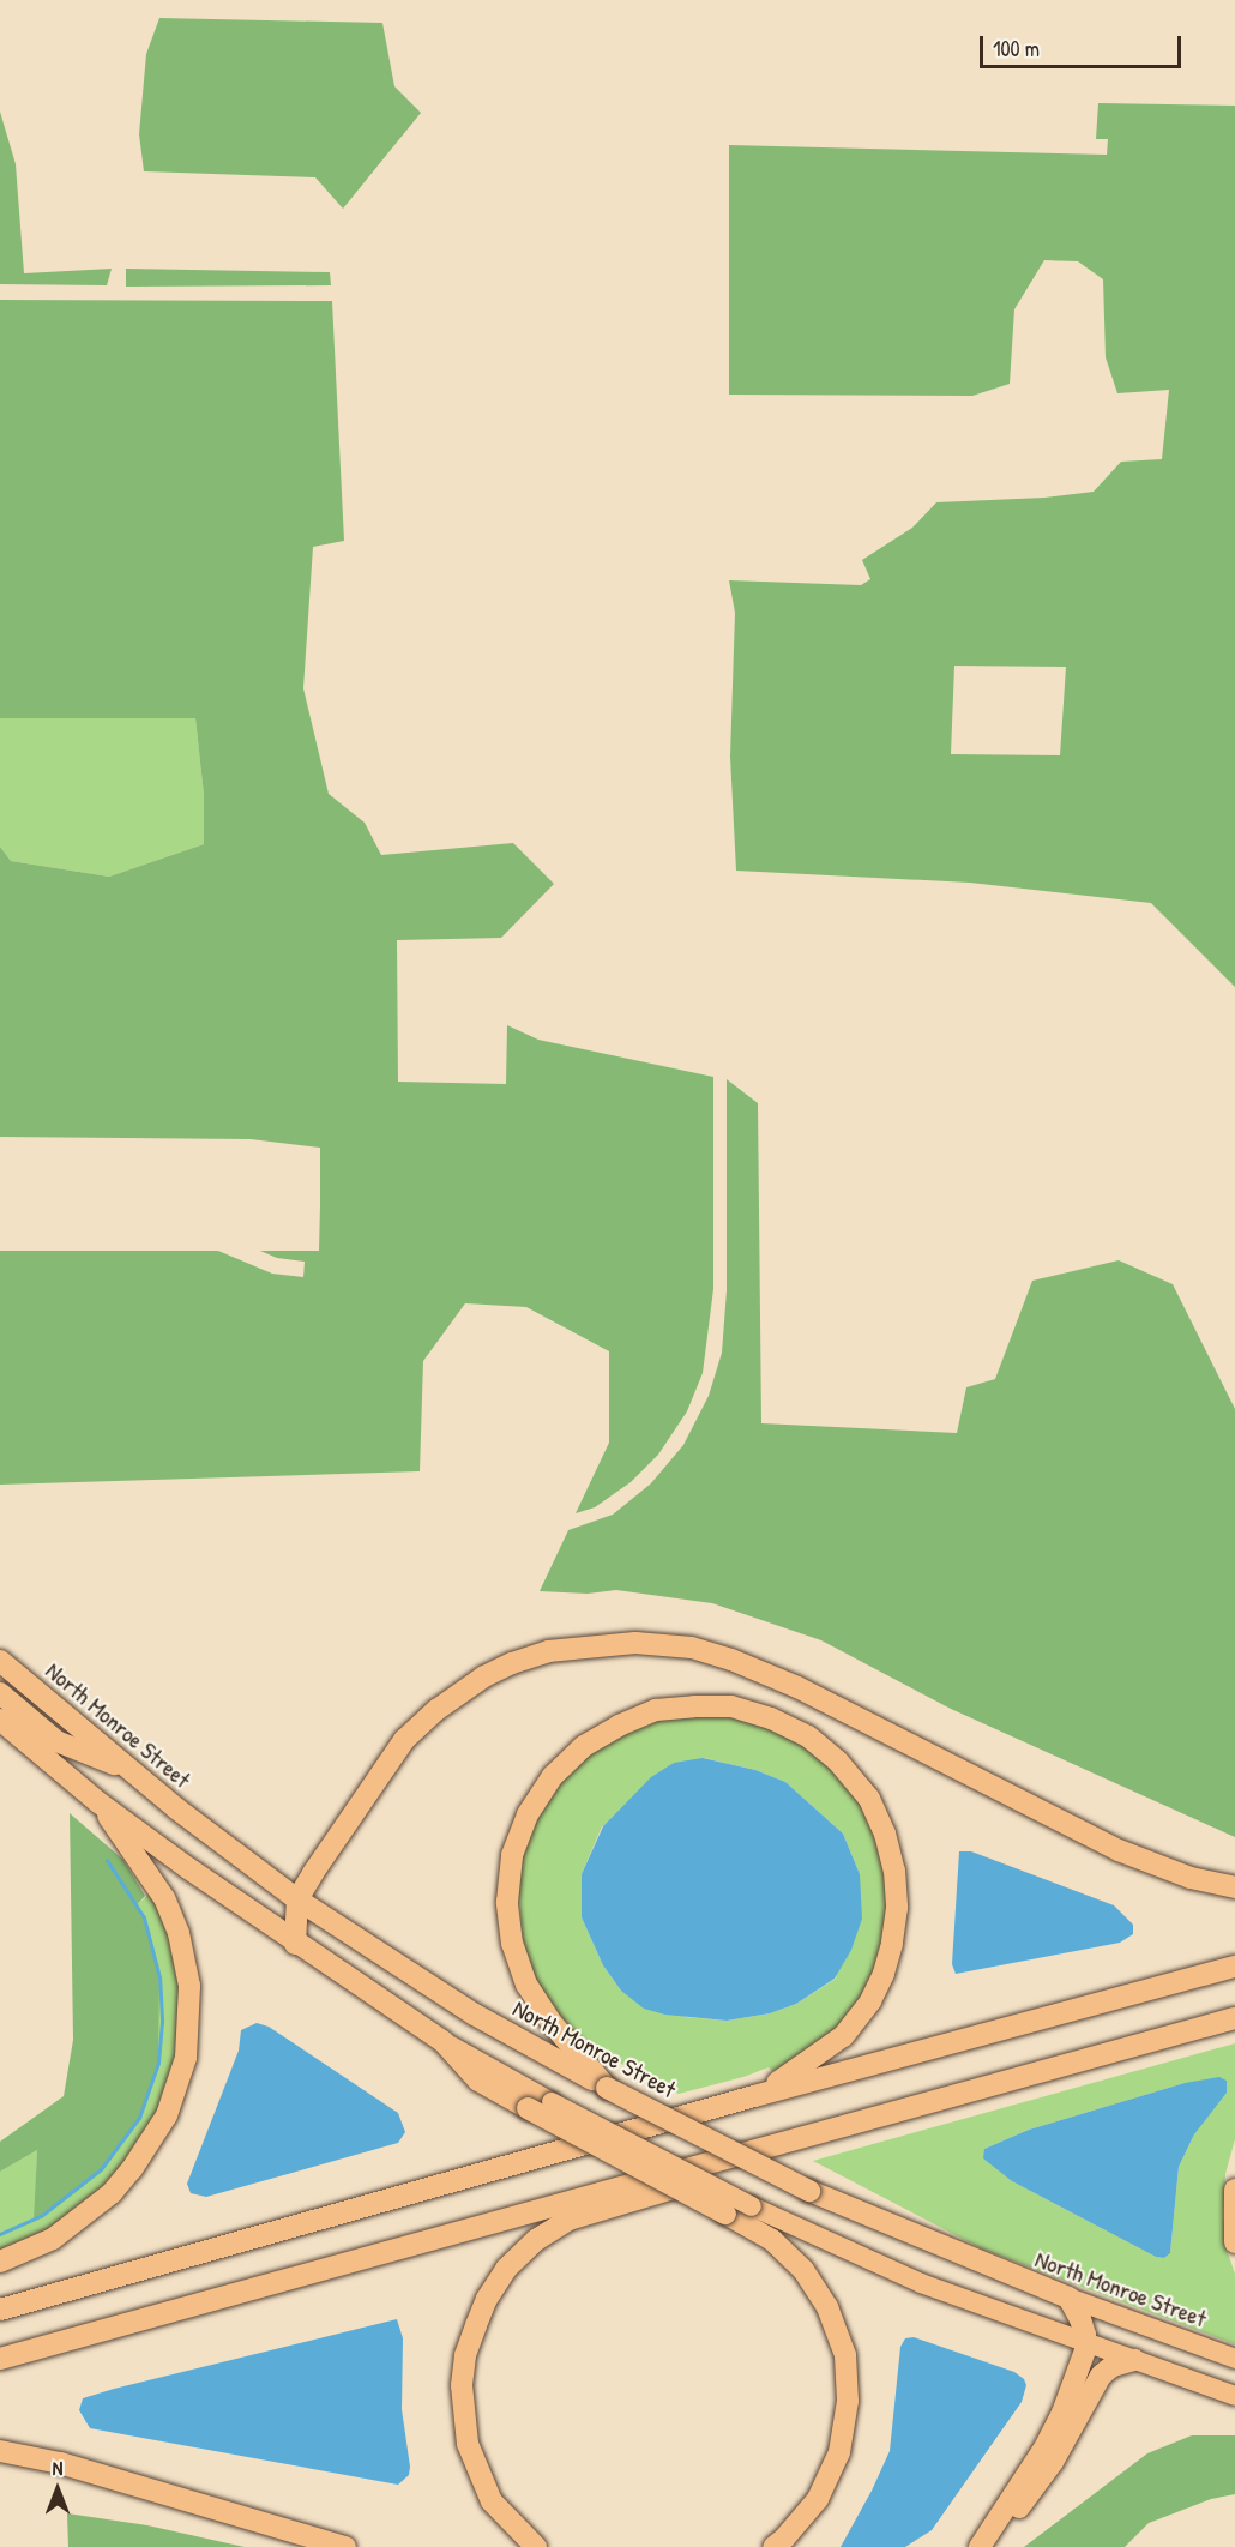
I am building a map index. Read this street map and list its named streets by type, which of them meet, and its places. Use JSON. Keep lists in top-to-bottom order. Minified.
{"streets":{"highway":["North Monroe Street"]},"scale_bar":"100 m","north":"top"}
